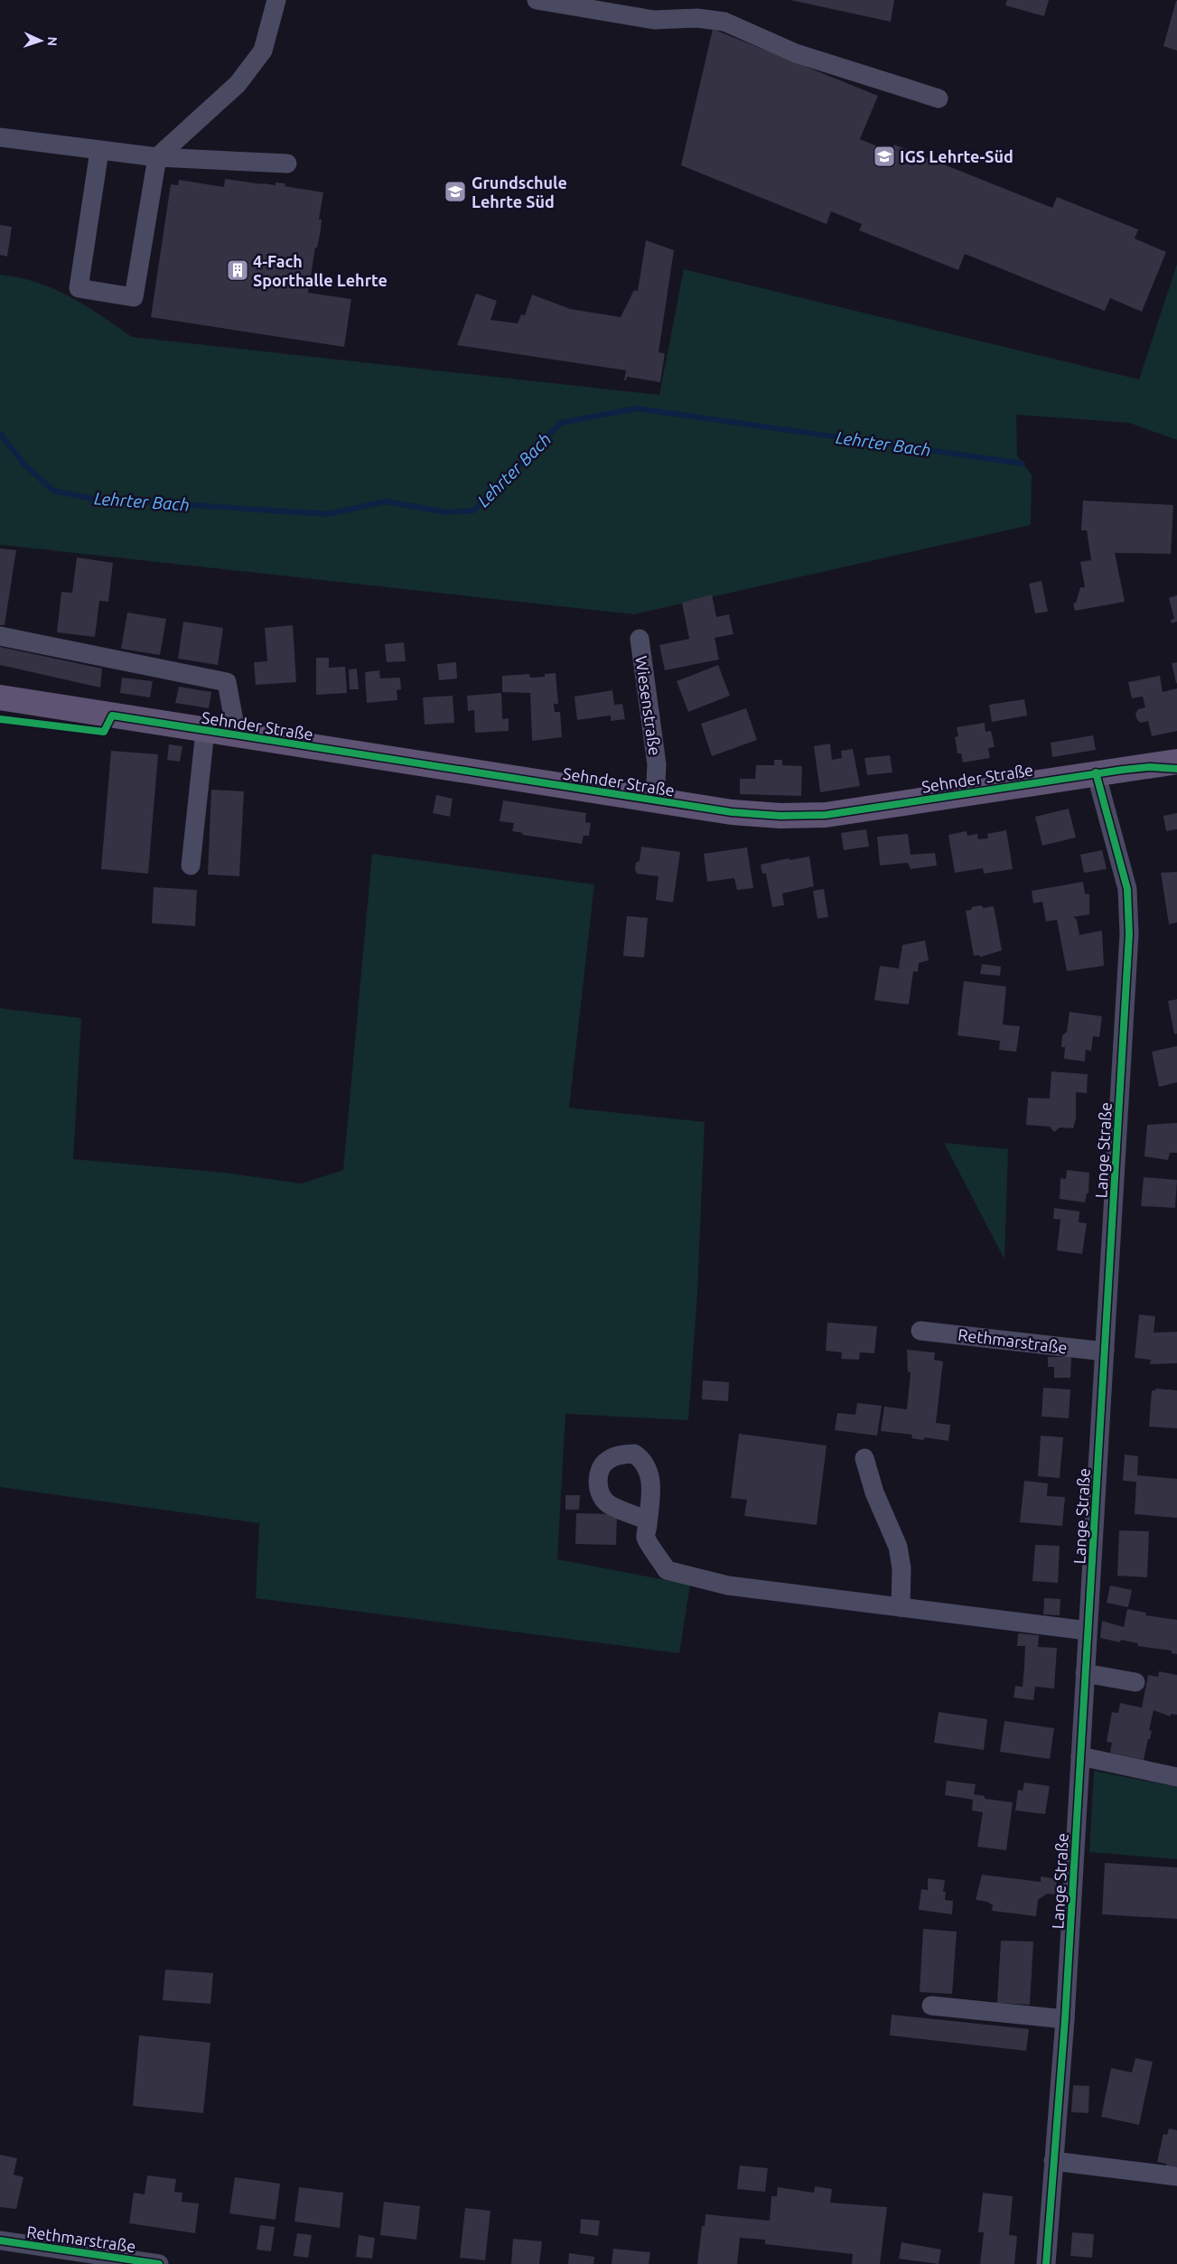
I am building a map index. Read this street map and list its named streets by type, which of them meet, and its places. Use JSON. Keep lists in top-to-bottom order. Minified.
{"streets":{"main road":["Sehnder Straße"],"street":["Wiesenstraße","Lange Straße","Rethmarstraße"]},"crossings":[["Wiesenstraße","Sehnder Straße"],["Sehnder Straße","Lange Straße"],["Lange Straße","Rethmarstraße"]],"water":["Lehrter Bach"],"places":{"school or university":["IGS Lehrte-Süd","Grundschule Lehrte Süd"],"building":["4-Fach Sporthalle Lehrte"]},"north":"right"}
